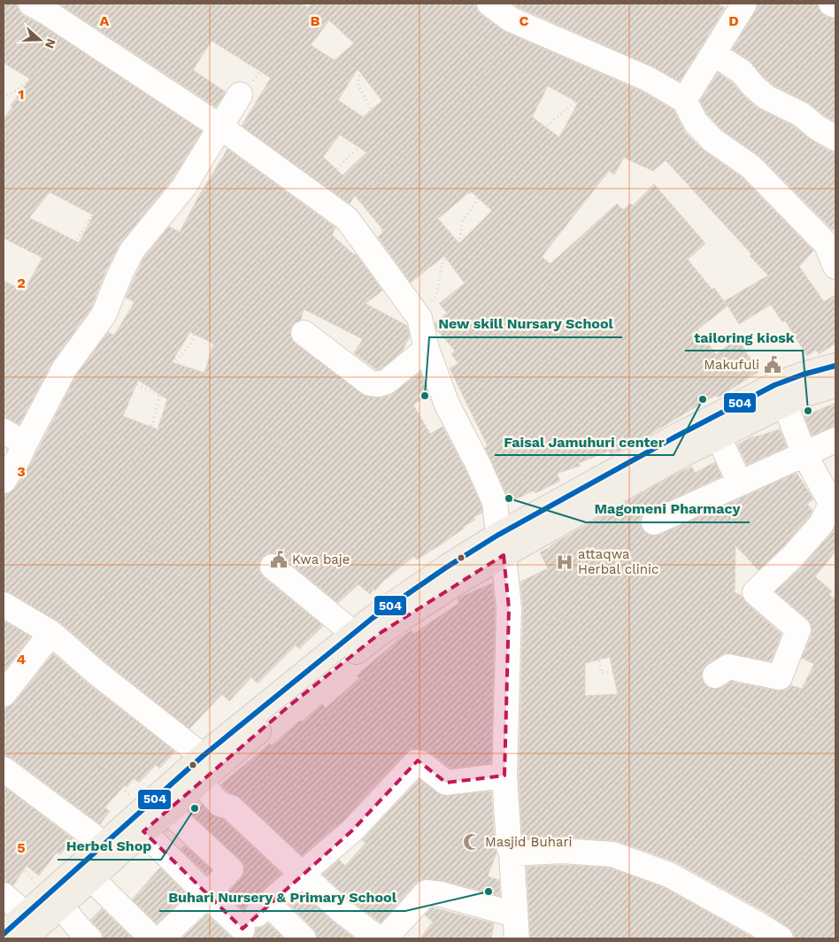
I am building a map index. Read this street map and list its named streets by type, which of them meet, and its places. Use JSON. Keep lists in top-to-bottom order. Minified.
{"places":{"public building":["Makufuli","Kwa baje"],"other":["New skill Nursary School","Faisal Jamuhuri center","tailoring kiosk","Magomeni Pharmacy","Herbel Shop","Buhari Nursery & Primary School"],"hospital":["attaqwa Herbal clinic"],"mosque":["Masjid Buhari"]},"lines":["transit line 504"],"north":"right","grid":{"columns":["A","B","C","D"],"rows":["1","2","3","4","5"]}}
